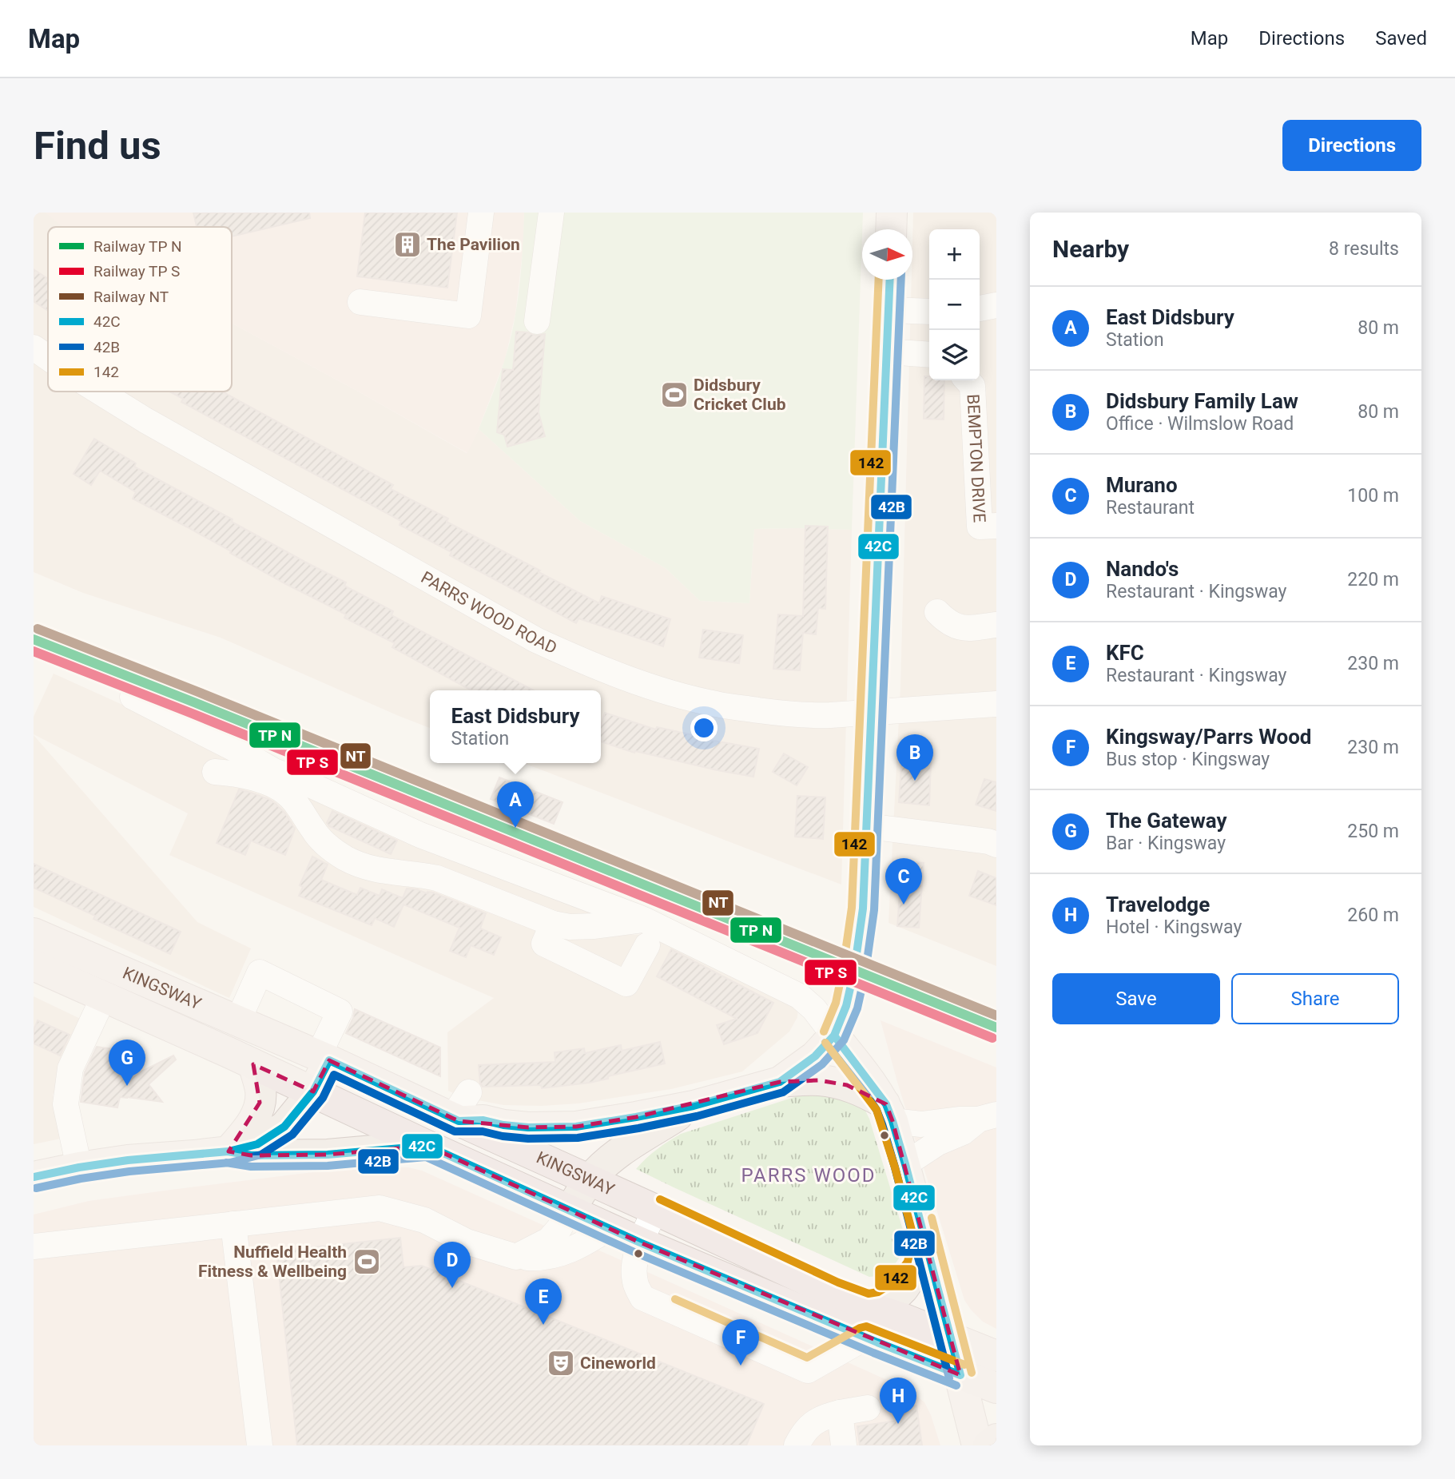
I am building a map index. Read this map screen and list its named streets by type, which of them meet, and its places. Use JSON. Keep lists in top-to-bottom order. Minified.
{"streets":{"highway":["KINGSWAY"],"street":["BEMPTON DRIVE","PARRS WOOD ROAD"]},"districts":["PARRS WOOD"],"places":{"building":["The Pavilion"],"sports":["Didsbury Cricket Club","Nuffield Health Fitness & Wellbeing"],"theatre":["Cineworld"]},"lines":["transit line 42C","transit line 42B","transit line 142","rail line NT"],"legend":["Railway TP N","Railway TP S","Railway NT","42C","42B","142"],"north":"right","page":{"header":"Map","nav":["Map","Directions","Saved"],"buttons":["Directions",["Save","Share"]],"title":"Find us","heading":["Nearby","8 results"],"map_buttons":["+","−"],"list":[{"mark":"A","name":"East Didsbury","note":"Station","value":"80 m"},{"mark":"B","name":"Didsbury Family Law","note":"Office · Wilmslow Road","value":"80 m"},{"mark":"C","name":"Murano","note":"Restaurant","value":"100 m"},{"mark":"D","name":"Nando's","note":"Restaurant · Kingsway","value":"220 m"},{"mark":"E","name":"KFC","note":"Restaurant · Kingsway","value":"230 m"},{"mark":"F","name":"Kingsway/Parrs Wood","note":"Bus stop · Kingsway","value":"230 m"},{"mark":"G","name":"The Gateway","note":"Bar · Kingsway","value":"250 m"},{"mark":"H","name":"Travelodge","note":"Hotel · Kingsway","value":"260 m"}],"popup":["East Didsbury","Station"],"pins":["B","A","C","G","D","E","F","H"]}}
